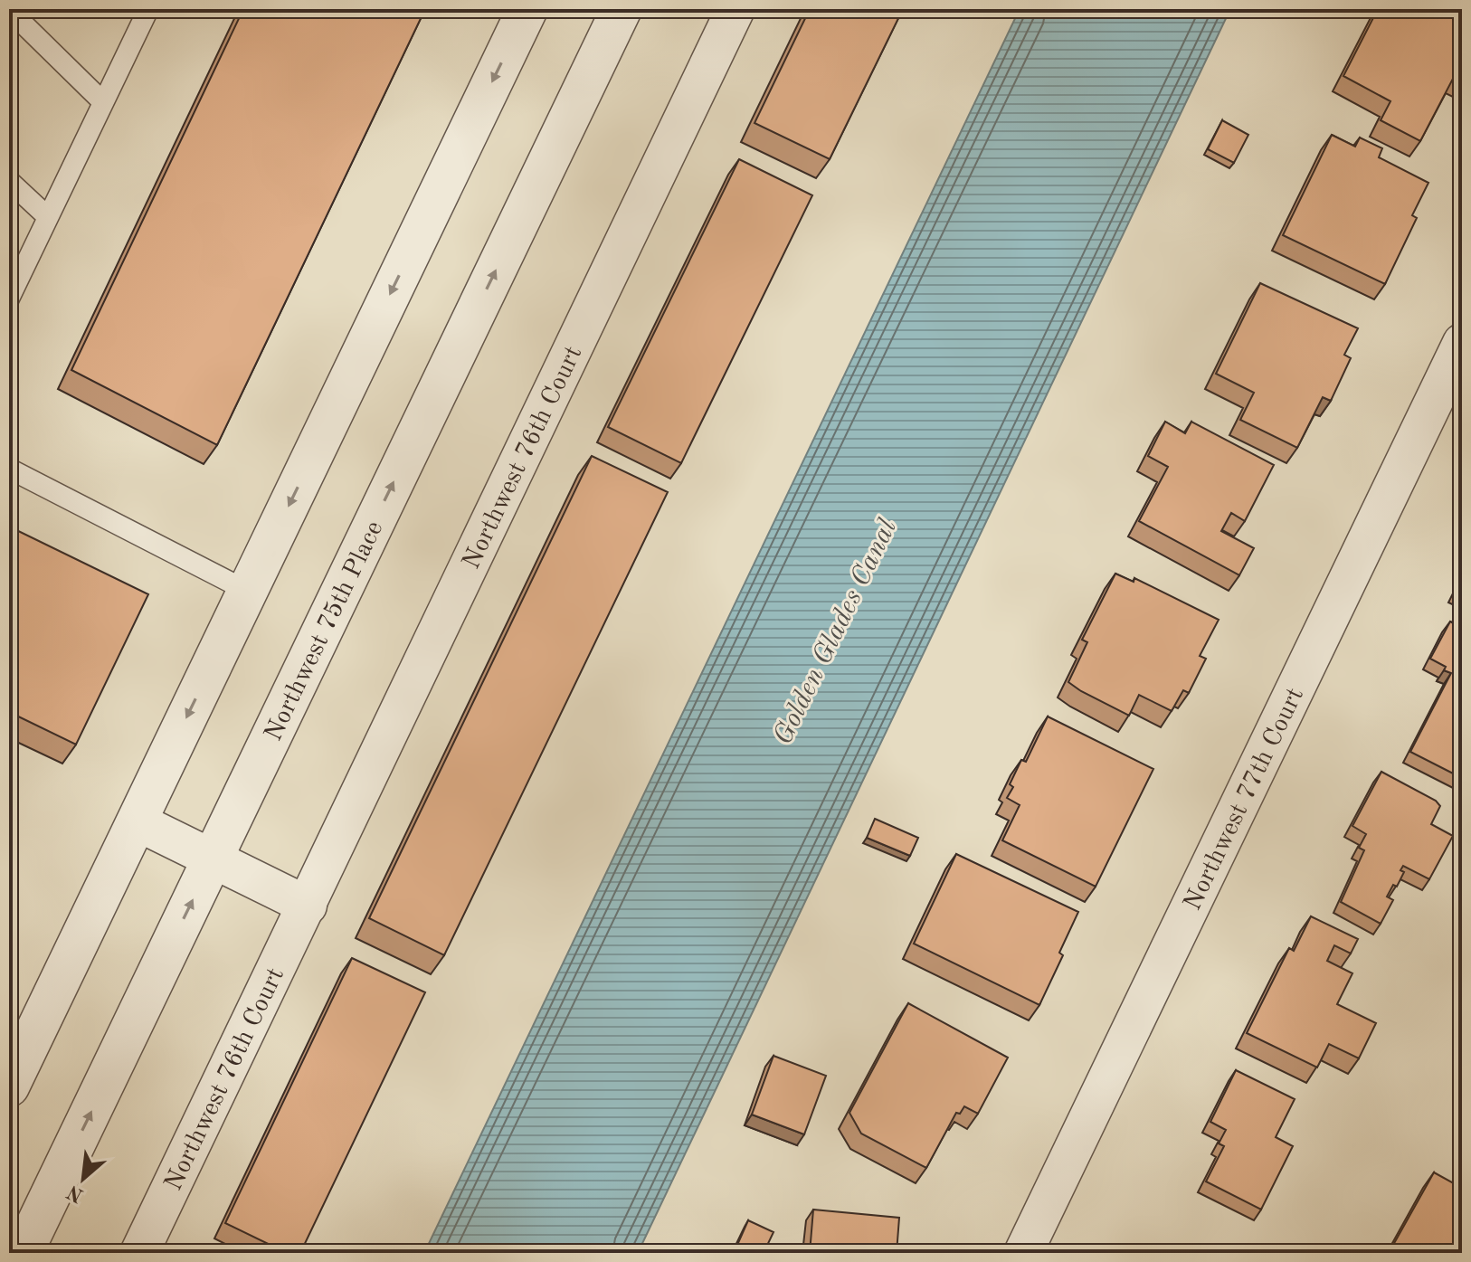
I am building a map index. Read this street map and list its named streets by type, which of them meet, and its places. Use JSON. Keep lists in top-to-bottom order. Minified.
{"streets":{"street":["Northwest 76th Court","Northwest 75th Place","Northwest 77th Court"]},"water":["Golden Glades Canal"],"north":"bottom left"}
